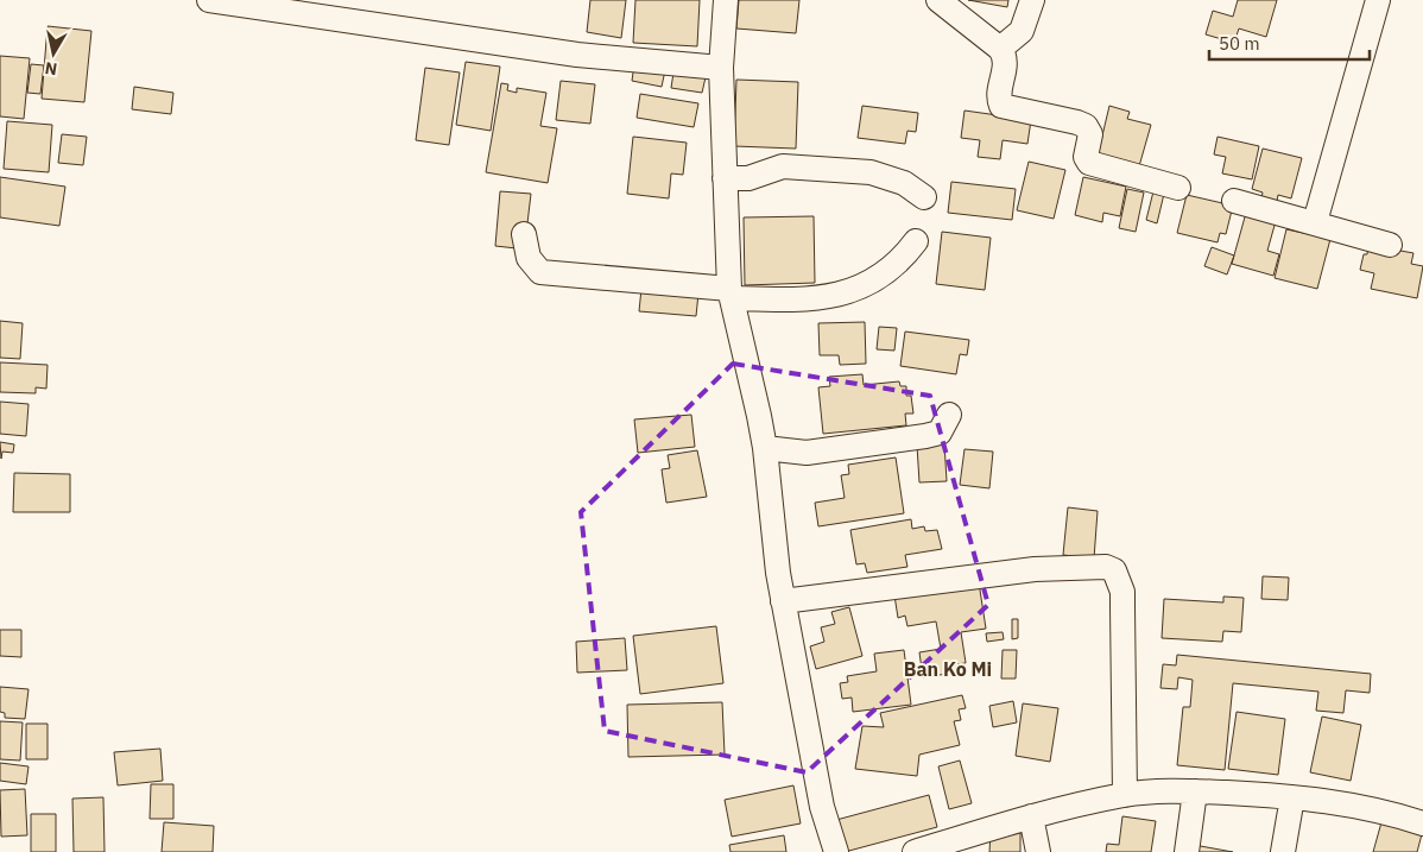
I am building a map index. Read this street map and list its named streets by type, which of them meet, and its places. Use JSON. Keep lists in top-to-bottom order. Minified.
{"districts":["Ban Ko Mi"],"scale_bar":"50 m","north":"bottom"}
